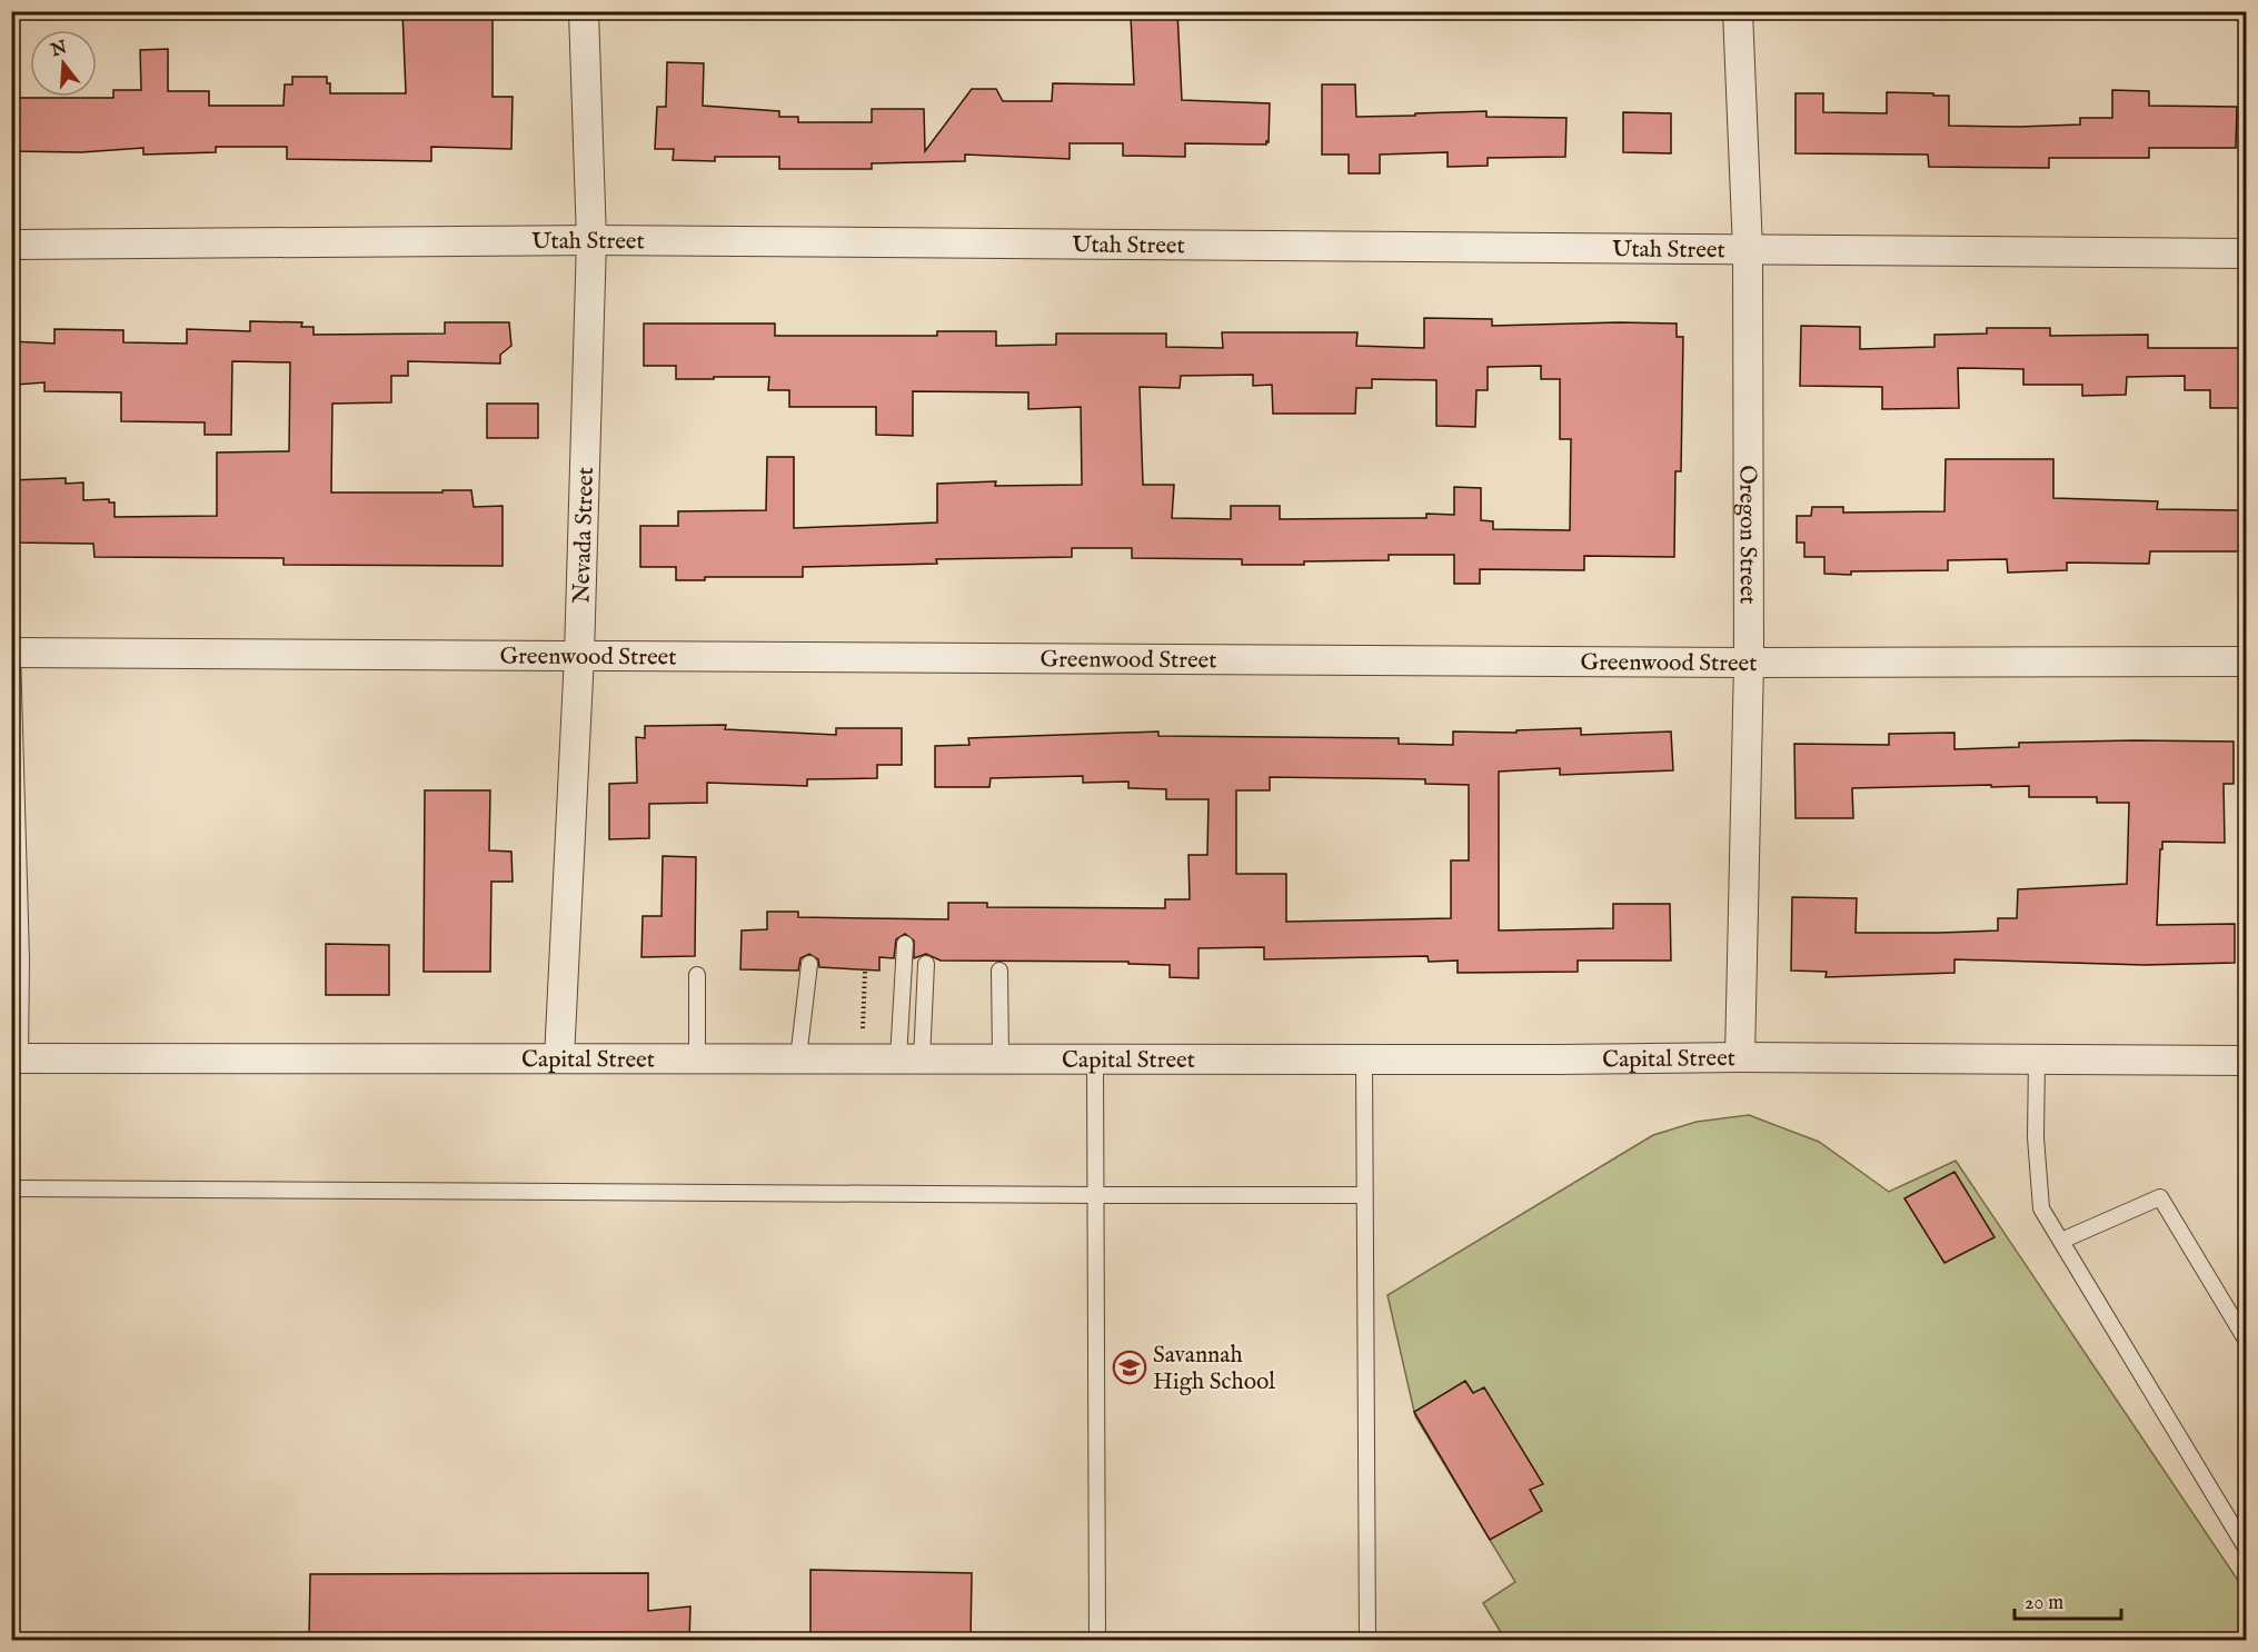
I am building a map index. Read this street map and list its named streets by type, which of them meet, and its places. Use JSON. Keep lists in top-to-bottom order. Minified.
{"streets":{"street":["Utah Street","Oregon Street","Nevada Street","Greenwood Street","Capital Street"]},"crossings":[["Utah Street","Oregon Street"],["Utah Street","Nevada Street"],["Oregon Street","Greenwood Street"],["Oregon Street","Capital Street"],["Nevada Street","Greenwood Street"],["Nevada Street","Capital Street"]],"places":{"school or university":["Savannah High School"]},"scale_bar":"20 m","north":"top"}
